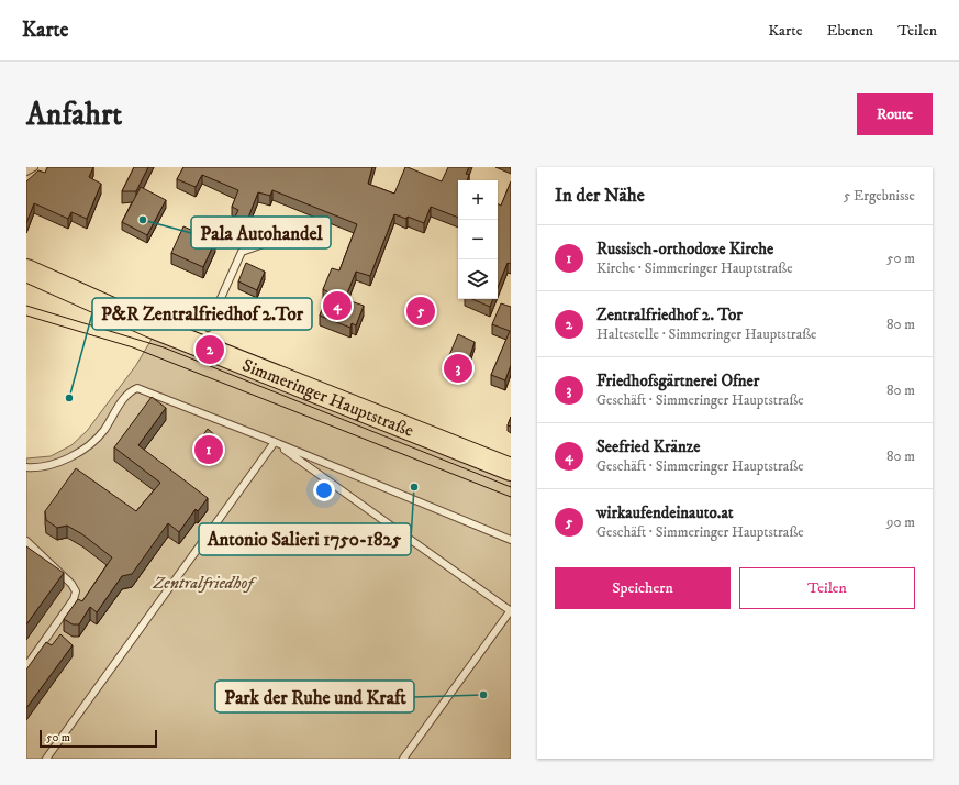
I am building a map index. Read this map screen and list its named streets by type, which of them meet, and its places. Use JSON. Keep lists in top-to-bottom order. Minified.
{"streets":{"main road":["Simmeringer Hauptstraße"]},"parks":["Zentralfriedhof"],"places":["Pala Autohandel","P&R Zentralfriedhof 2.Tor","Antonio Salieri 1750-1825","Park der Ruhe und Kraft"],"scale_bar":"50 m","page":{"header":"Karte","nav":["Karte","Ebenen","Teilen"],"buttons":["Route",["Speichern","Teilen"]],"title":"Anfahrt","heading":["In der Nähe","5 Ergebnisse"],"map_buttons":["+","−"],"list":[{"mark":"1","name":"Russisch-orthodoxe Kirche","note":"Kirche · Simmeringer Hauptstraße","value":"50 m"},{"mark":"2","name":"Zentralfriedhof 2. Tor","note":"Haltestelle · Simmeringer Hauptstraße","value":"80 m"},{"mark":"3","name":"Friedhofsgärtnerei Ofner","note":"Geschäft · Simmeringer Hauptstraße","value":"80 m"},{"mark":"4","name":"Seefried Kränze","note":"Geschäft · Simmeringer Hauptstraße","value":"80 m"},{"mark":"5","name":"wirkaufendeinauto.at","note":"Geschäft · Simmeringer Hauptstraße","value":"90 m"}],"pins":["4","5","2","3","1"],"scale":"50 m"}}
